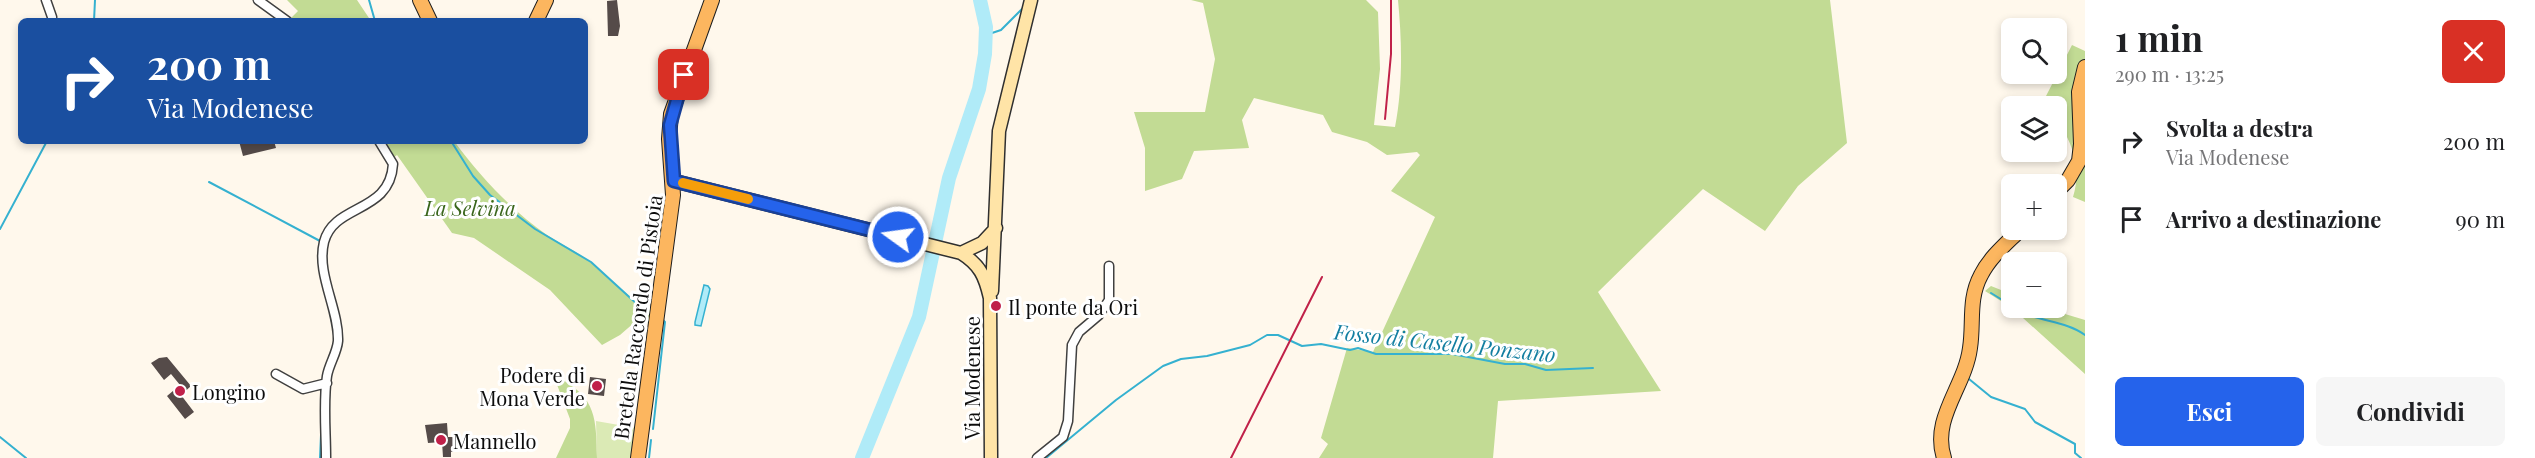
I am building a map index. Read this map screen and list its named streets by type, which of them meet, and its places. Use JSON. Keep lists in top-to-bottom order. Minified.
{"streets":{"main road":["Bretella Raccordo di Pistoia"],"street":["Via Modenese"]},"water":["Fosso di Casello Ponzano"],"parks":["La Selvina"],"places":["Il ponte da Ori","Podere di Mona Verde","Longino","Mannello"],"page":{"heading":["1 min","290 m · 13:25"],"map_buttons":["+","−"],"turn":["200 m","Via Modenese"],"list":[{"name":"Svolta a destra","note":"Via Modenese","value":"200 m"},{"name":"Arrivo a destinazione","value":"90 m"}],"buttons":["Esci","Condividi"]}}
